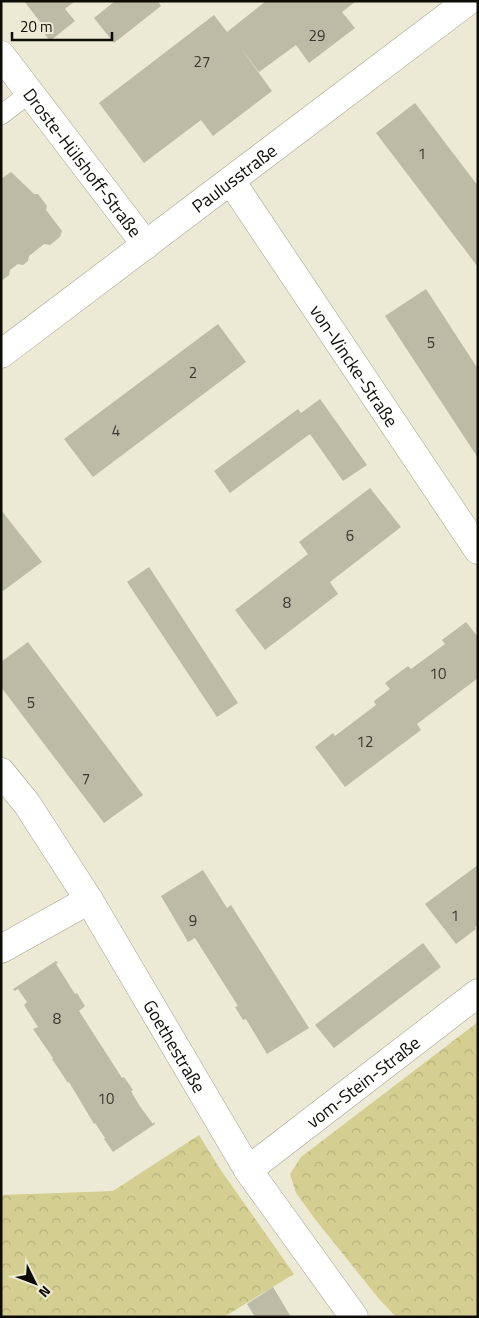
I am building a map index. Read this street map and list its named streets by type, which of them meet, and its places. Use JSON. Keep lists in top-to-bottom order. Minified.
{"streets":{"street":["Droste-Hülshoff-Straße","Paulusstraße","von-Vincke-Straße","Goethestraße","vom-Stein-Straße"]},"crossings":[["Droste-Hülshoff-Straße","Paulusstraße"],["Paulusstraße","von-Vincke-Straße"],["Goethestraße","vom-Stein-Straße"]],"house_numbers":["29","27","1","5","2","4","6","8","10","5","12","7","1","9","8","10"],"scale_bar":"20 m","north":"bottom right"}
